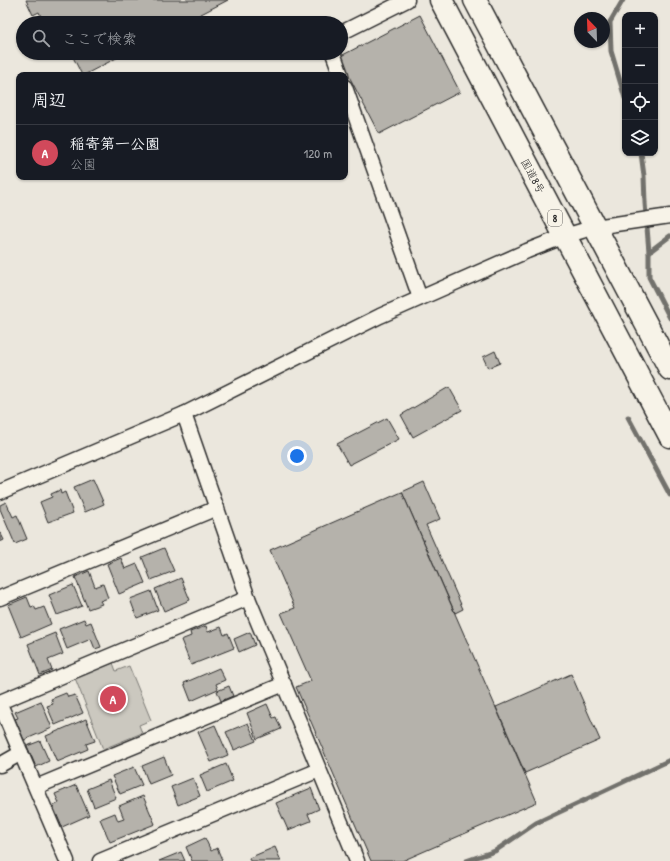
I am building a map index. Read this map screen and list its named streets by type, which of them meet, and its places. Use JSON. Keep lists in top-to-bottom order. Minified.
{"streets":{"highway":["国道8号","8"]},"north":"top left","page":{"map_buttons":["+","−"],"search":"ここで検索","heading":"周辺","list":[{"mark":"A","name":"稲寄第一公園","note":"公園","value":"120 m"}],"pins":"A"}}
